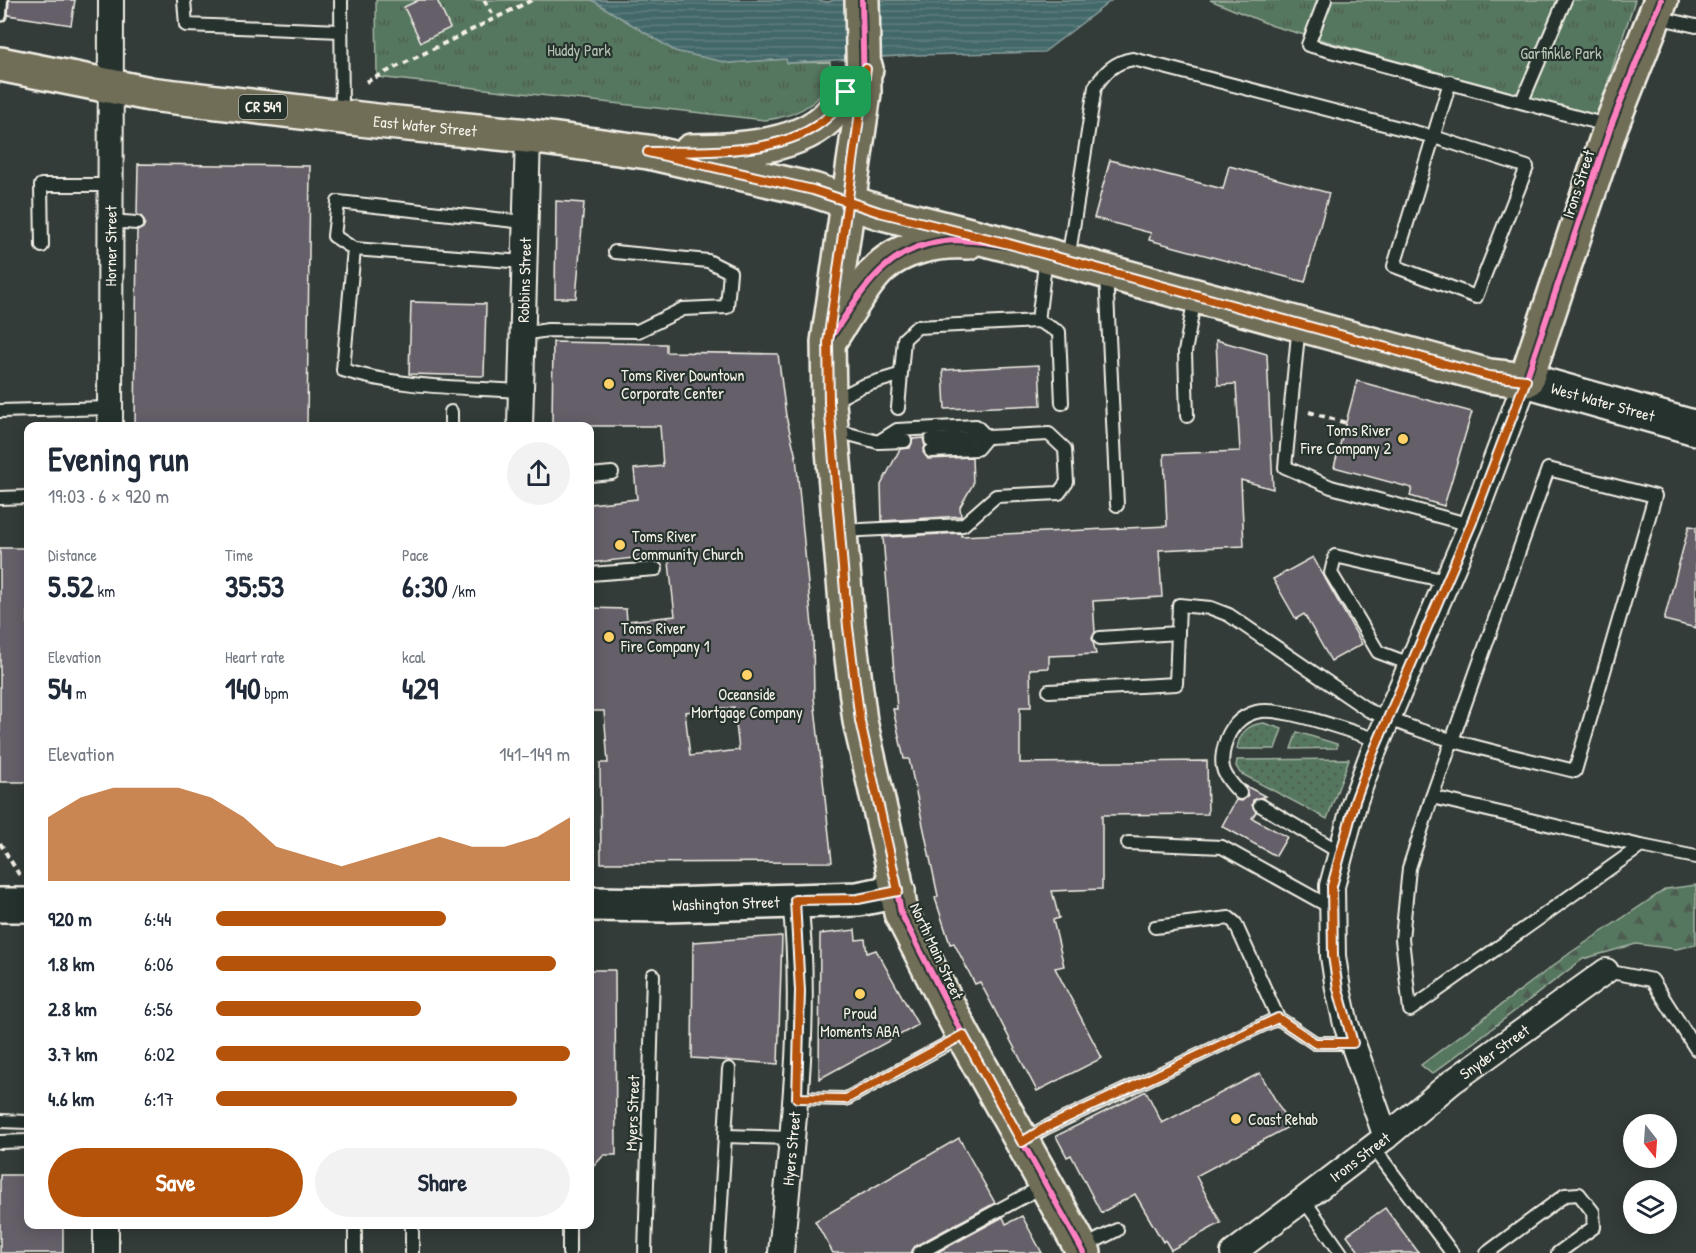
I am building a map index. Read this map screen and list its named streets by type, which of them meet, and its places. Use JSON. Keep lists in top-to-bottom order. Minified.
{"streets":{"main road":["CR 549","East Water Street","Irons Street","West Water Street","Washington Street","North Main Street"],"street":["Horner Street","Robbins Street","Snyder Street","Hyers Street"],"lane":["Myers Street"]},"crossings":[["East Water Street","Horner Street"],["East Water Street","Robbins Street"],["East Water Street","West Water Street"],["East Water Street","North Main Street"],["Irons Street","West Water Street"],["Irons Street","Snyder Street"],["West Water Street","North Main Street"],["Washington Street","North Main Street"],["Washington Street","Hyers Street"]],"parks":["Huddy Park","Garfinkle Park"],"places":["Toms River Downtown Corporate Center","Toms River Fire Company 2","Toms River Community Church","Toms River Fire Company 1","Oceanside Mortgage Company","Proud Moments ABA","Coast Rehab"],"north":"bottom","page":{"heading":["Evening run","19:03 · 6 × 920 m"],"stats":[["Distance","5.52 km"],["Time","35:53"],["Pace","6:30 /km"],["Elevation","54 m"],["Heart rate","140 bpm"],["kcal","429"]],"chart":["Elevation","141–149 m"],"list":[{"name":"920 m","note":"6:44"},{"name":"1.8 km","note":"6:06"},{"name":"2.8 km","note":"6:56"},{"name":"3.7 km","note":"6:02"},{"name":"4.6 km","note":"6:17"}],"buttons":["Save","Share"]}}
